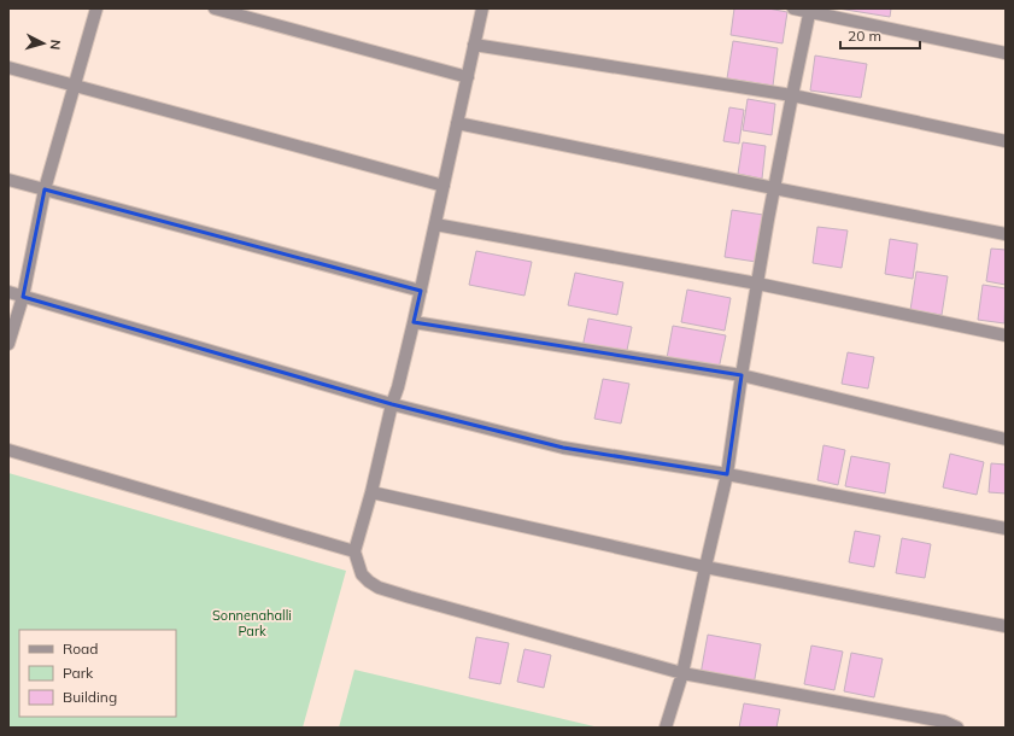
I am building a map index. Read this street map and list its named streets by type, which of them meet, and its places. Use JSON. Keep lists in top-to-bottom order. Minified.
{"parks":["Sonnenahalli Park"],"legend":["Road","Park","Building"],"scale_bar":"20 m","north":"right"}
